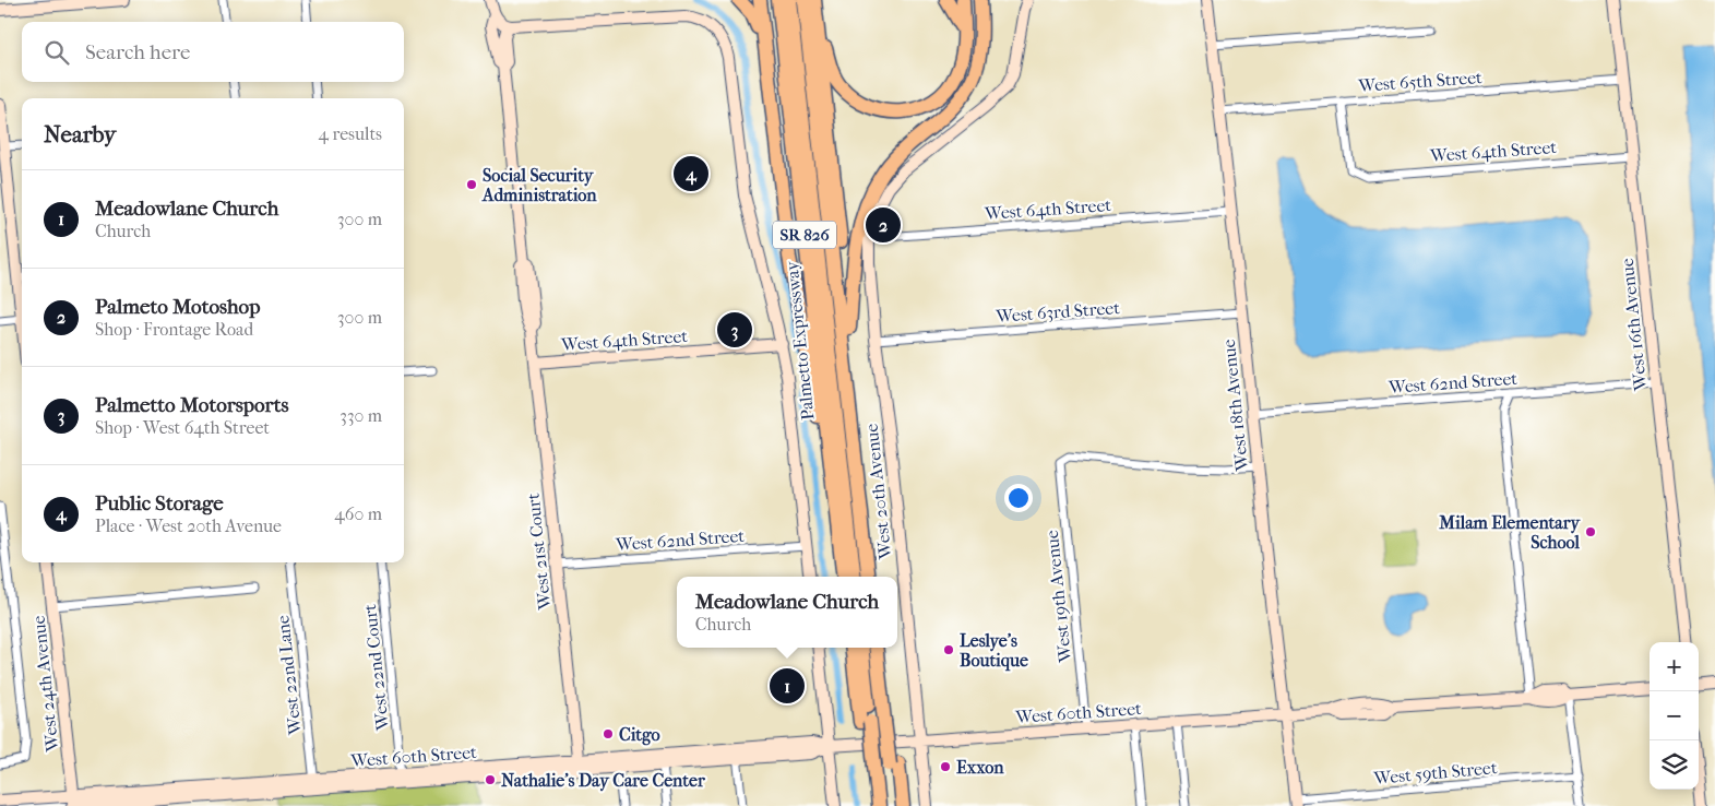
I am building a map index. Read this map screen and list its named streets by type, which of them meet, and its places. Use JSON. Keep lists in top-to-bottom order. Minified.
{"streets":{"highway":["SR 826","Palmetto Expressway"],"street":["West 65th Street","West 64th Street","West 63rd Street","West 16th Avenue","West 62nd Street","West 18th Avenue","West 20th Avenue","West 21st Court","West 19th Avenue","West 22nd Court","West 22nd Lane","West 24th Avenue","West 60th Street","West 59th Street"]},"crossings":[["West 65th Street","West 64th Street"],["West 65th Street","West 16th Avenue"],["West 65th Street","West 18th Avenue"],["West 64th Street","West 16th Avenue"],["West 64th Street","West 18th Avenue"],["West 64th Street","West 20th Avenue"],["West 64th Street","West 21st Court"],["West 63rd Street","West 18th Avenue"],["West 63rd Street","West 20th Avenue"],["West 16th Avenue","West 62nd Street"],["West 62nd Street","West 18th Avenue"],["West 62nd Street","West 21st Court"],["West 18th Avenue","West 19th Avenue"],["West 18th Avenue","West 60th Street"],["West 18th Avenue","West 59th Street"],["West 20th Avenue","West 60th Street"],["West 21st Court","West 60th Street"],["West 19th Avenue","West 60th Street"],["West 22nd Court","West 60th Street"],["West 22nd Lane","West 60th Street"],["West 24th Avenue","West 60th Street"]],"places":["Social Security Administration","Milam Elementary School","Leslye's Boutique","Citgo","Exxon","Nathalie's Day Care Center"],"page":{"search":"Search here","heading":["Nearby","4 results"],"pins":["4","2","3","1"],"list":[{"mark":"1","name":"Meadowlane Church","note":"Church","value":"300 m"},{"mark":"2","name":"Palmeto Motoshop","note":"Shop · Frontage Road","value":"300 m"},{"mark":"3","name":"Palmetto Motorsports","note":"Shop · West 64th Street","value":"330 m"},{"mark":"4","name":"Public Storage","note":"Place · West 20th Avenue","value":"460 m"}],"popup":["Meadowlane Church","Church"],"map_buttons":["+","−"]}}
